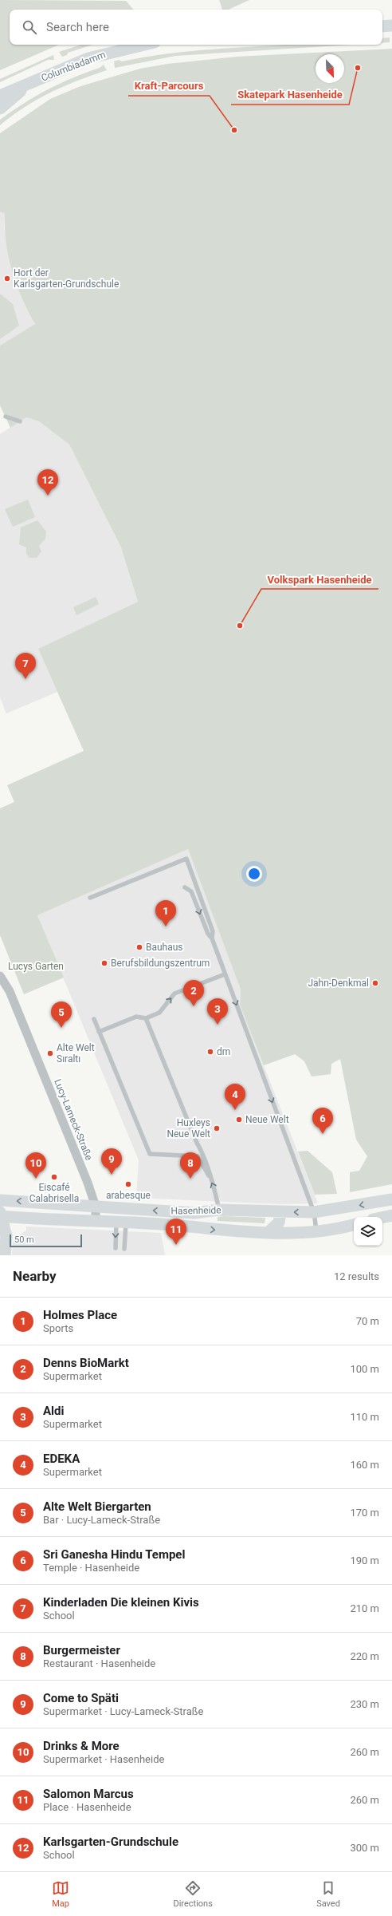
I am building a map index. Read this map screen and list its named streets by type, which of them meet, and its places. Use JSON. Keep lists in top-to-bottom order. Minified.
{"streets":{"main road":["Columbiadamm","Hasenheide"],"street":["Lucy-Lameck-Straße"]},"crossings":[["Lucy-Lameck-Straße","Hasenheide"]],"parks":["Lucys Garten"],"places":["Skatepark Hasenheide","Kraft-Parcours","Hort der Karlsgarten-Grundschule","Volkspark Hasenheide","Bauhaus","Berufsbildungszentrum","Jahn-Denkmal","dm","Alte Welt Sıraltı","Neue Welt","Huxleys Neue Welt","Eiscafé Calabrisella","arabesque"],"scale_bar":"50 m","north":"bottom right","page":{"search":"Search here","pins":["12","7","1","2","3","5","4","6","9","8","10","11"],"scale":"50 m","heading":["Nearby","12 results"],"list":[{"mark":"1","name":"Holmes Place","note":"Sports","value":"70 m"},{"mark":"2","name":"Denns BioMarkt","note":"Supermarket","value":"100 m"},{"mark":"3","name":"Aldi","note":"Supermarket","value":"110 m"},{"mark":"4","name":"EDEKA","note":"Supermarket","value":"160 m"},{"mark":"5","name":"Alte Welt Biergarten","note":"Bar · Lucy-Lameck-Straße","value":"170 m"},{"mark":"6","name":"Sri Ganesha Hindu Tempel","note":"Temple · Hasenheide","value":"190 m"},{"mark":"7","name":"Kinderladen Die kleinen Kivis","note":"School","value":"210 m"},{"mark":"8","name":"Burgermeister","note":"Restaurant · Hasenheide","value":"220 m"},{"mark":"9","name":"Come to Späti","note":"Supermarket · Lucy-Lameck-Straße","value":"230 m"},{"mark":"10","name":"Drinks & More","note":"Supermarket · Hasenheide","value":"260 m"},{"mark":"11","name":"Salomon Marcus","note":"Place · Hasenheide","value":"260 m"},{"mark":"12","name":"Karlsgarten-Grundschule","note":"School","value":"300 m"}],"nav":["Map","Directions","Saved"]}}
